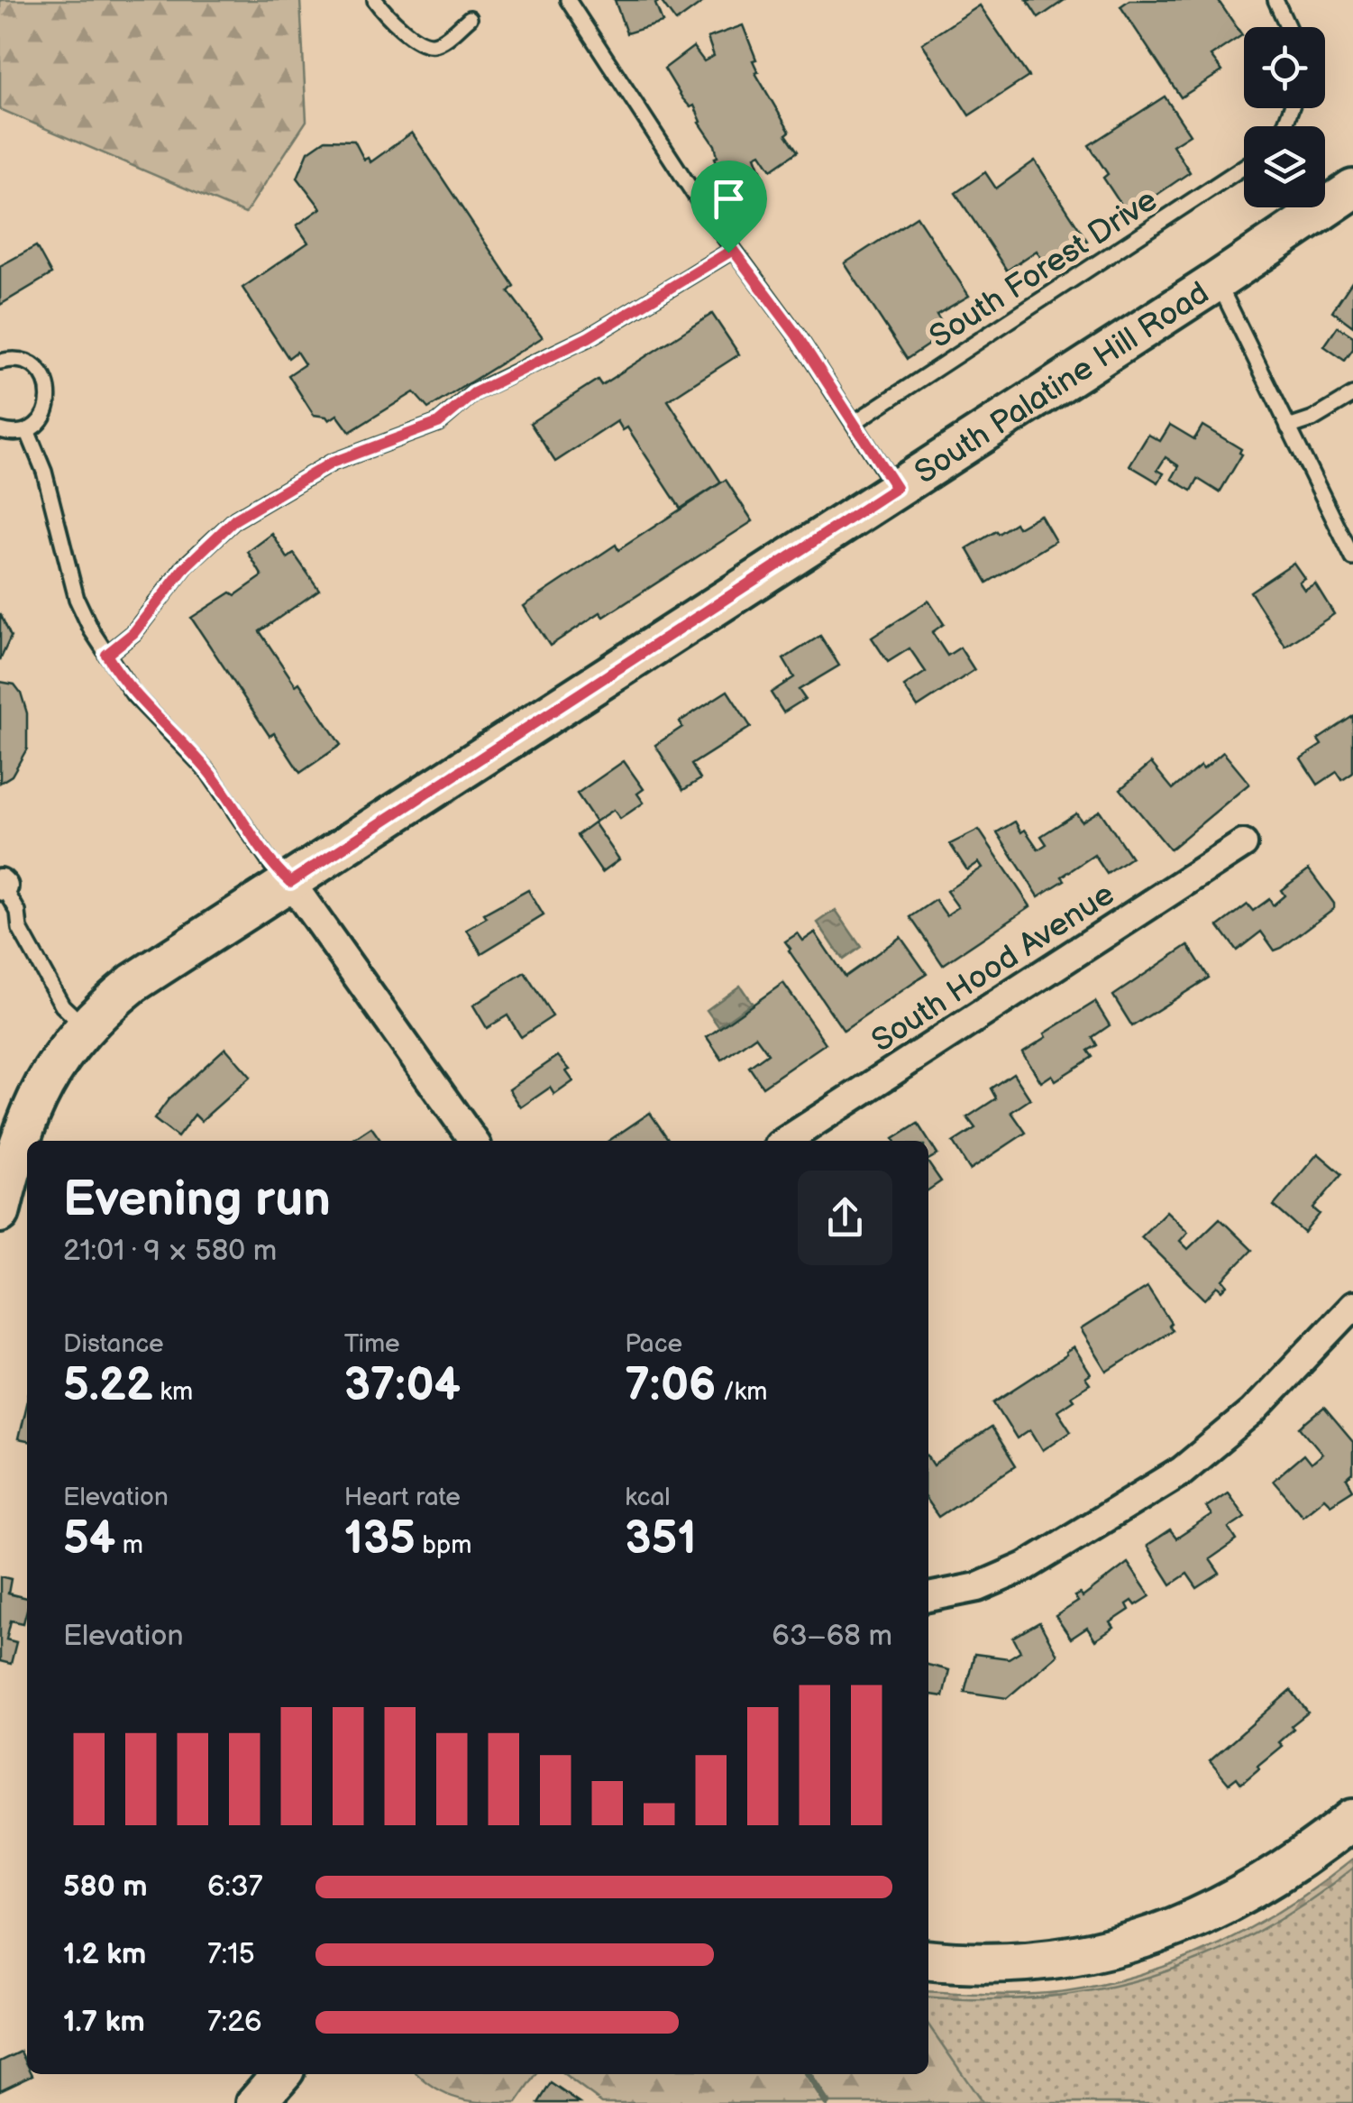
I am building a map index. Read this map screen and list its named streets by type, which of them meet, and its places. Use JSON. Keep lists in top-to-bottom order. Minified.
{"streets":{"street":["South Palatine Hill Road","South Hood Avenue"],"lane":["South Forest Drive"]},"page":{"heading":["Evening run","21:01 · 9 × 580 m"],"stats":[["Distance","5.22 km"],["Time","37:04"],["Pace","7:06 /km"],["Elevation","54 m"],["Heart rate","135 bpm"],["kcal","351"]],"chart":["Elevation","63–68 m"],"list":[{"name":"580 m","note":"6:37"},{"name":"1.2 km","note":"7:15"},{"name":"1.7 km","note":"7:26"}]}}
